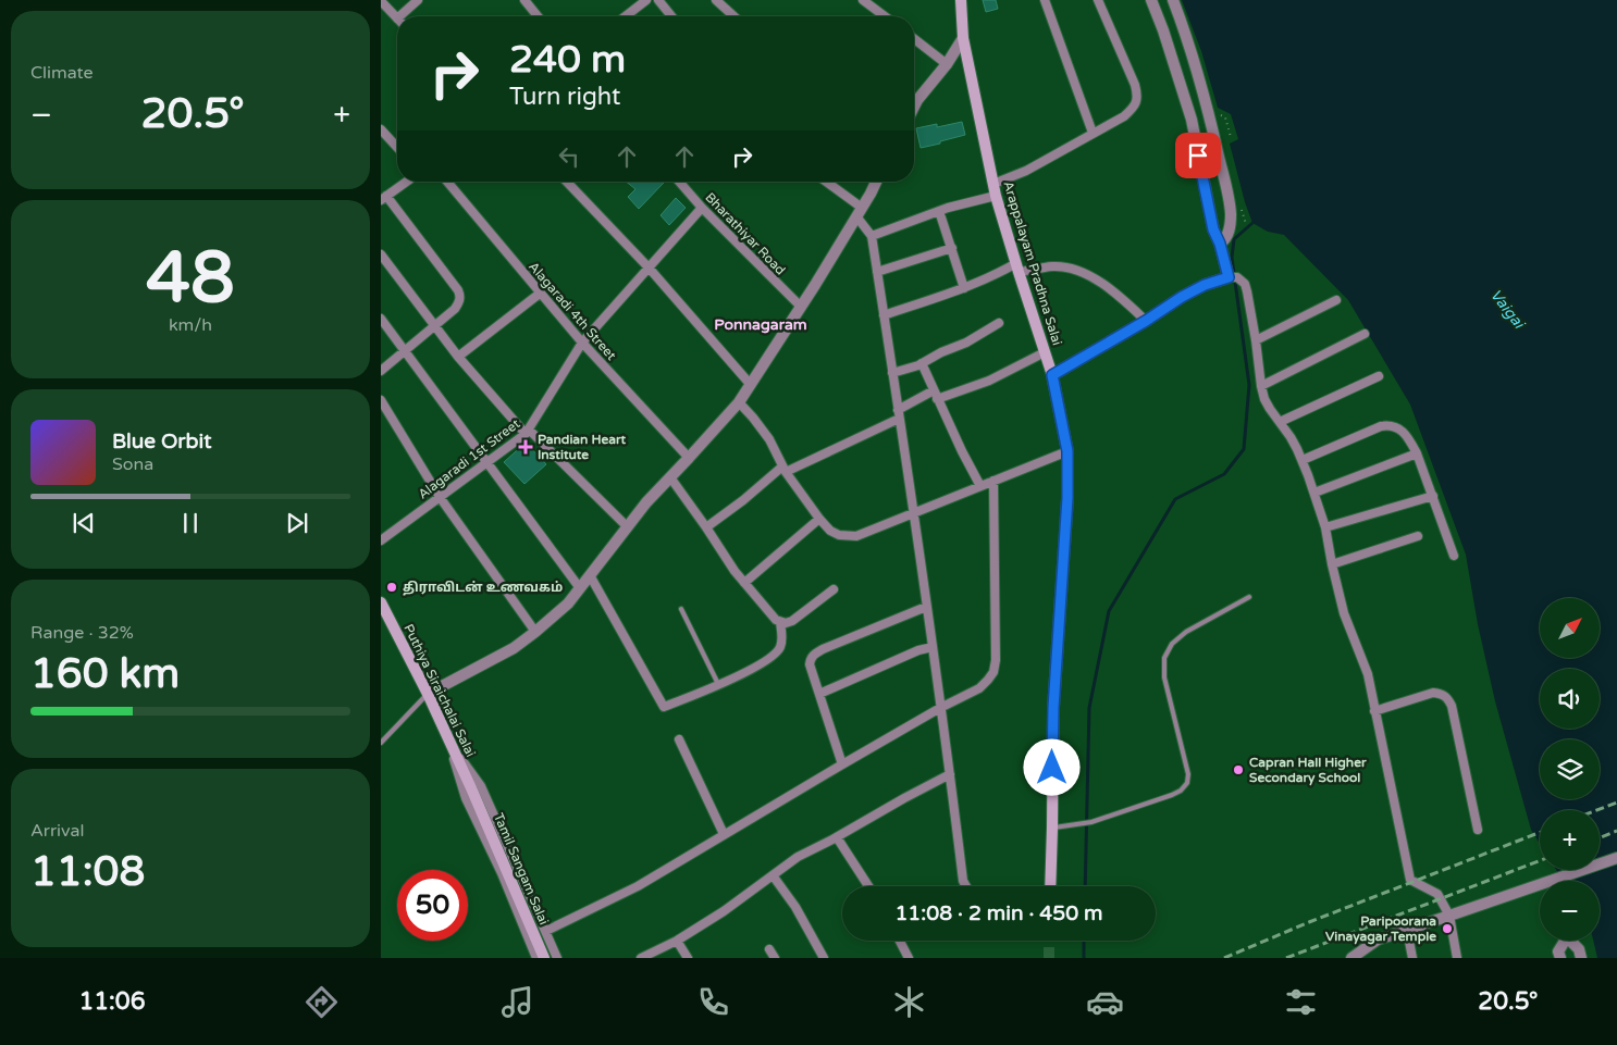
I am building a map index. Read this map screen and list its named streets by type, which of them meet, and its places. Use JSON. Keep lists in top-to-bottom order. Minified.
{"streets":{"main road":["Arappalayam Pradhna Salai","Puthiya Siraichalai Salai","Tamil Sangam Salai"],"street":["Bharathiyar Road","Alagaradi 4th Street","Alagaradi 1st Street"]},"crossings":[["Bharathiyar Road","Alagaradi 1st Street"],["Alagaradi 4th Street","Alagaradi 1st Street"],["Puthiya Siraichalai Salai","Tamil Sangam Salai"]],"districts":["Ponnagaram"],"water":["Vaigai"],"places":{"health":["Pandian Heart Institute"],"other":["திராவிடன் உணவகம்","Capran Hall Higher Secondary School","Paripoorana Vinayagar Temple"]},"north":"top right","page":{"tile":["Climate",["48","km/h"],["Range · 32%","160 km"],["Arrival","11:08"]],"turn":["240 m","Turn right"],"heat":["−","20.5°","+"],"song":["Blue Orbit","Sona"],"map_buttons":["+","−"],"limit":"50","trip":"11:08 · 2 min · 450 m","tabs":["11:06","20.5°"]}}
